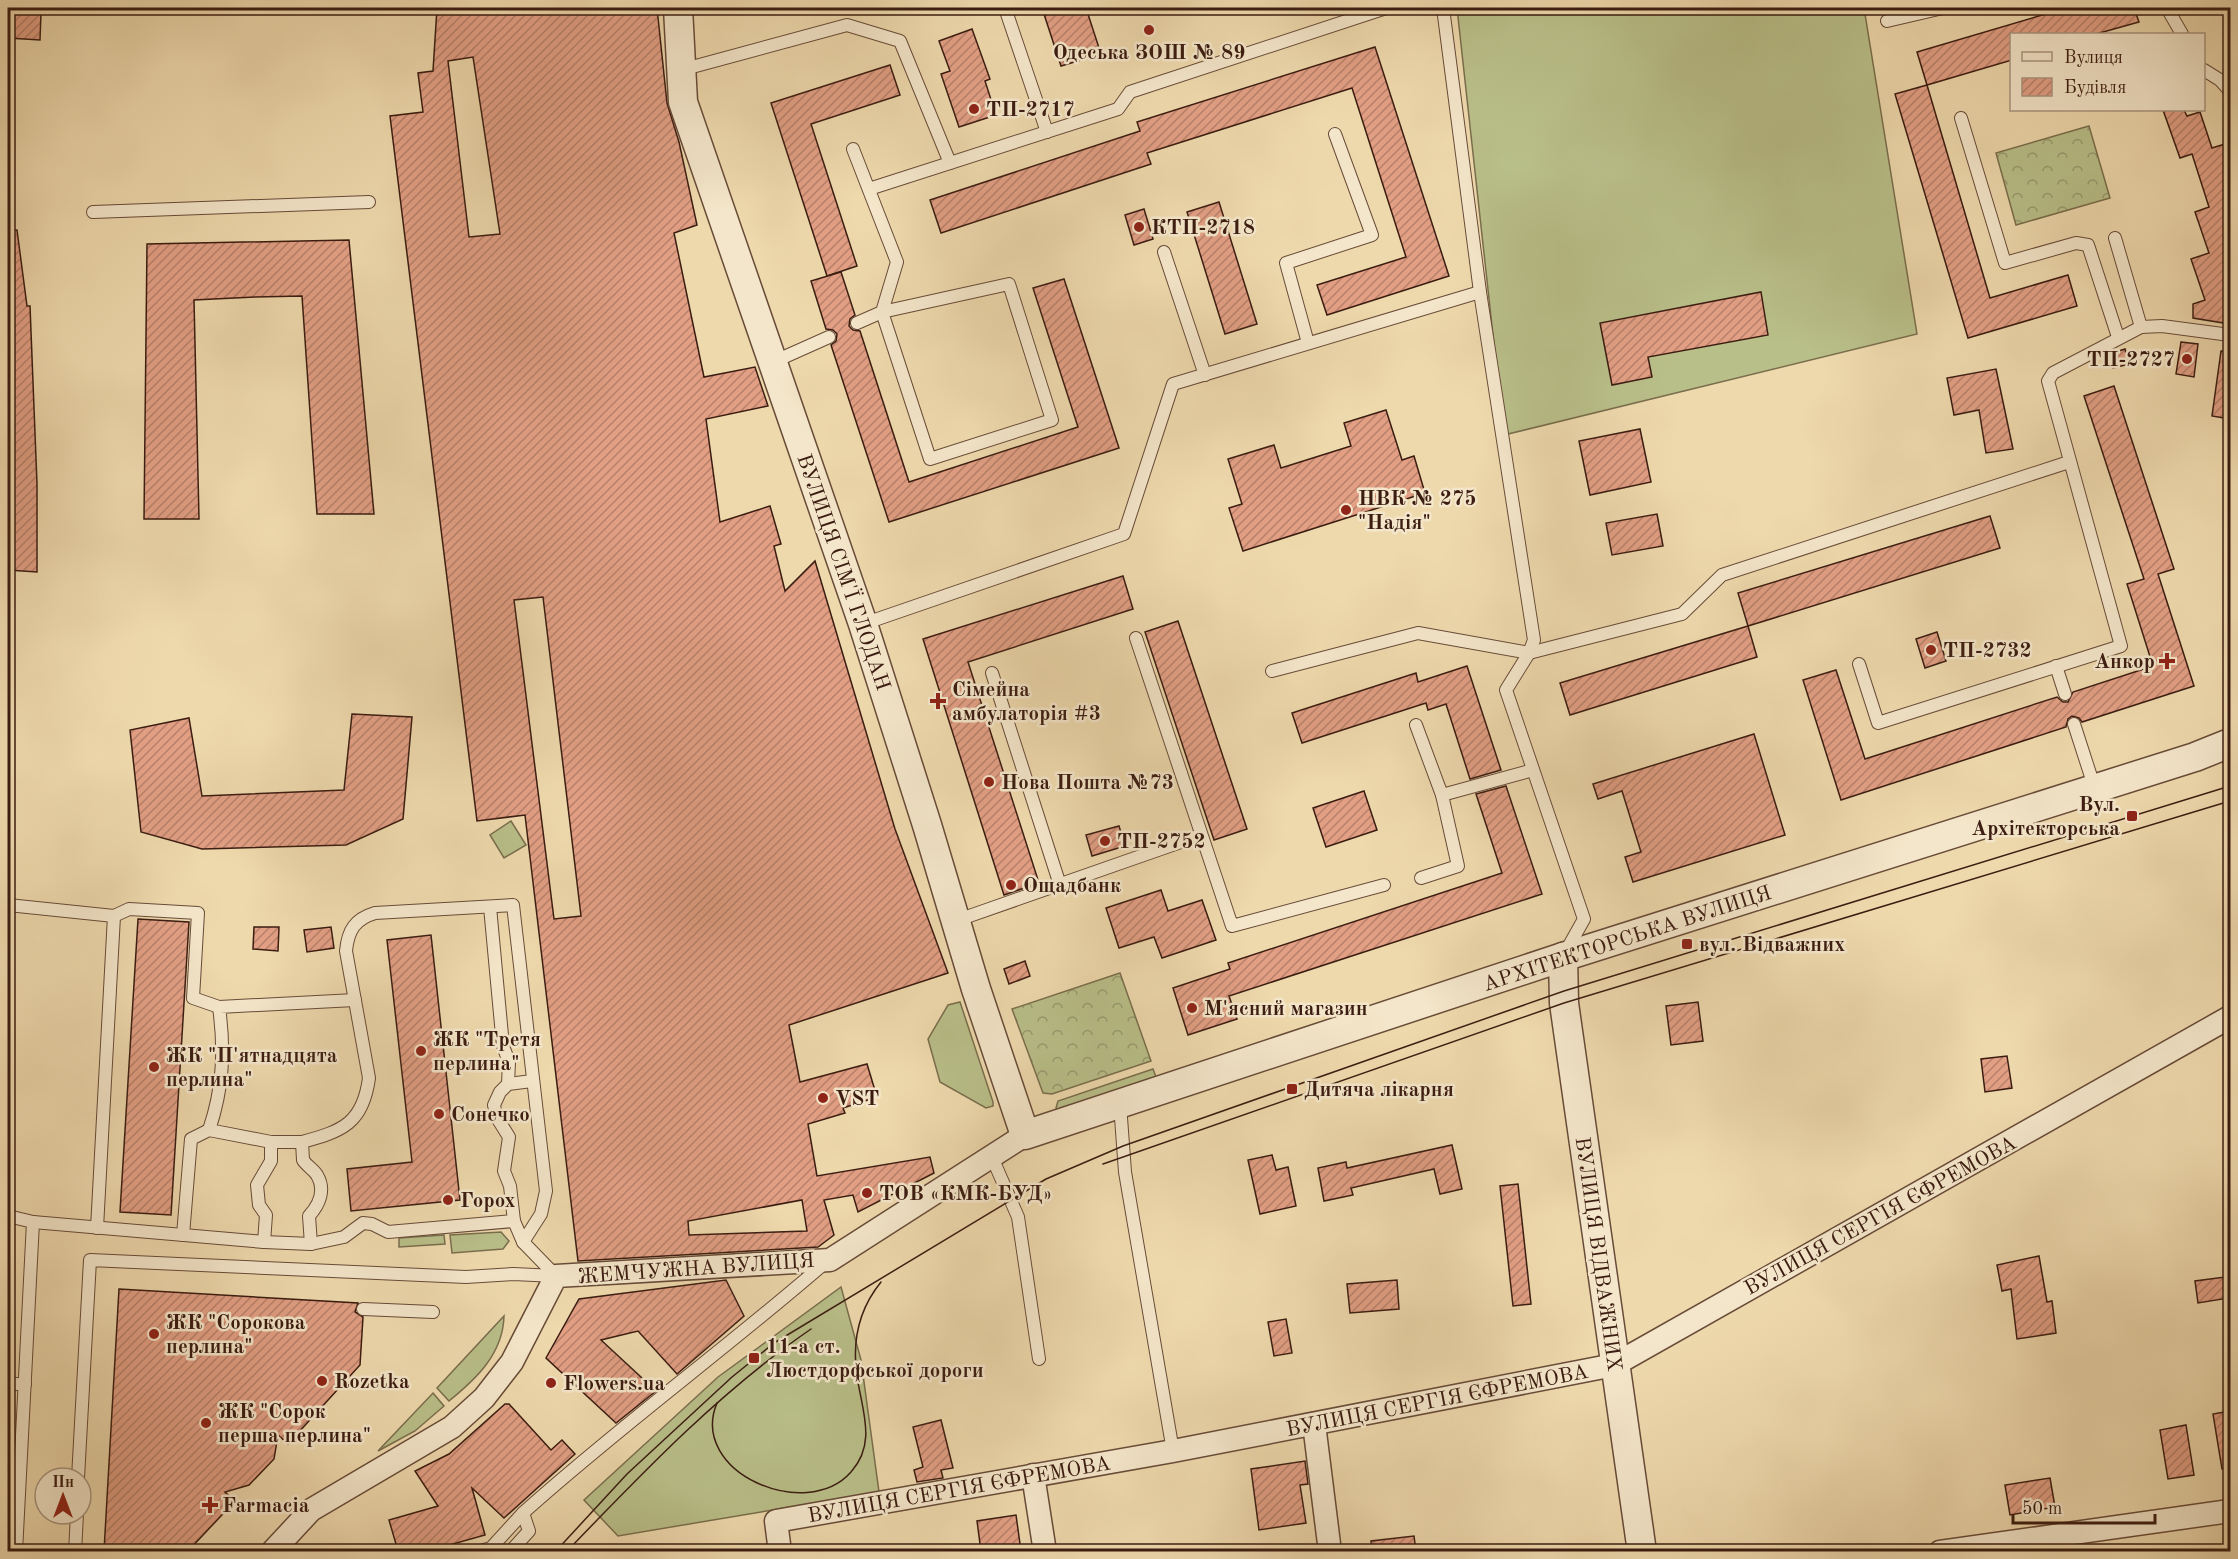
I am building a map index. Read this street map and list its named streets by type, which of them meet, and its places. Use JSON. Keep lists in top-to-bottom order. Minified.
{"streets":{"street":["ВУЛИЦЯ СІМ'Ї ГЛОДАН","АРХІТЕКТОРСЬКА ВУЛИЦЯ","ВУЛИЦЯ СЕРГІЯ ЄФРЕМОВА","ВУЛИЦЯ ВІДВАЖНИХ","ЖЕМЧУЖНА ВУЛИЦЯ"]},"crossings":[["ВУЛИЦЯ СІМ'Ї ГЛОДАН","АРХІТЕКТОРСЬКА ВУЛИЦЯ"],["ВУЛИЦЯ СІМ'Ї ГЛОДАН","ЖЕМЧУЖНА ВУЛИЦЯ"],["АРХІТЕКТОРСЬКА ВУЛИЦЯ","ВУЛИЦЯ ВІДВАЖНИХ"],["АРХІТЕКТОРСЬКА ВУЛИЦЯ","ЖЕМЧУЖНА ВУЛИЦЯ"],["ВУЛИЦЯ СЕРГІЯ ЄФРЕМОВА","ВУЛИЦЯ ВІДВАЖНИХ"]],"places":{"other":["Одеська ЗОШ № 89","ТП-2717","КТП-2718","ТП-2727","НВК № 275 \"Надія\"","ТП-2732","Нова Пошта №73","ТП-2752","Ощадбанк","М'ясний магазин","ЖК \"Третя перлина\"","ЖК \"П'ятнадцята перлина\"","VST","Сонечко","ТОВ «КМК-БУД»","Горох","ЖК \"Сорокова перлина\"","Rozetka","Flowers.ua","ЖК \"Сорок перша перлина\""],"health":["Анкор","Сімейна амбулаторія #3","Farmacia"],"transit":["Вул. Архітекторська","вул. Відважних","Дитяча лікарня","11-а ст. Люстдорфської дороги"]},"legend":["Вулиця","Будівля"],"scale_bar":"50 m","north":"top"}
